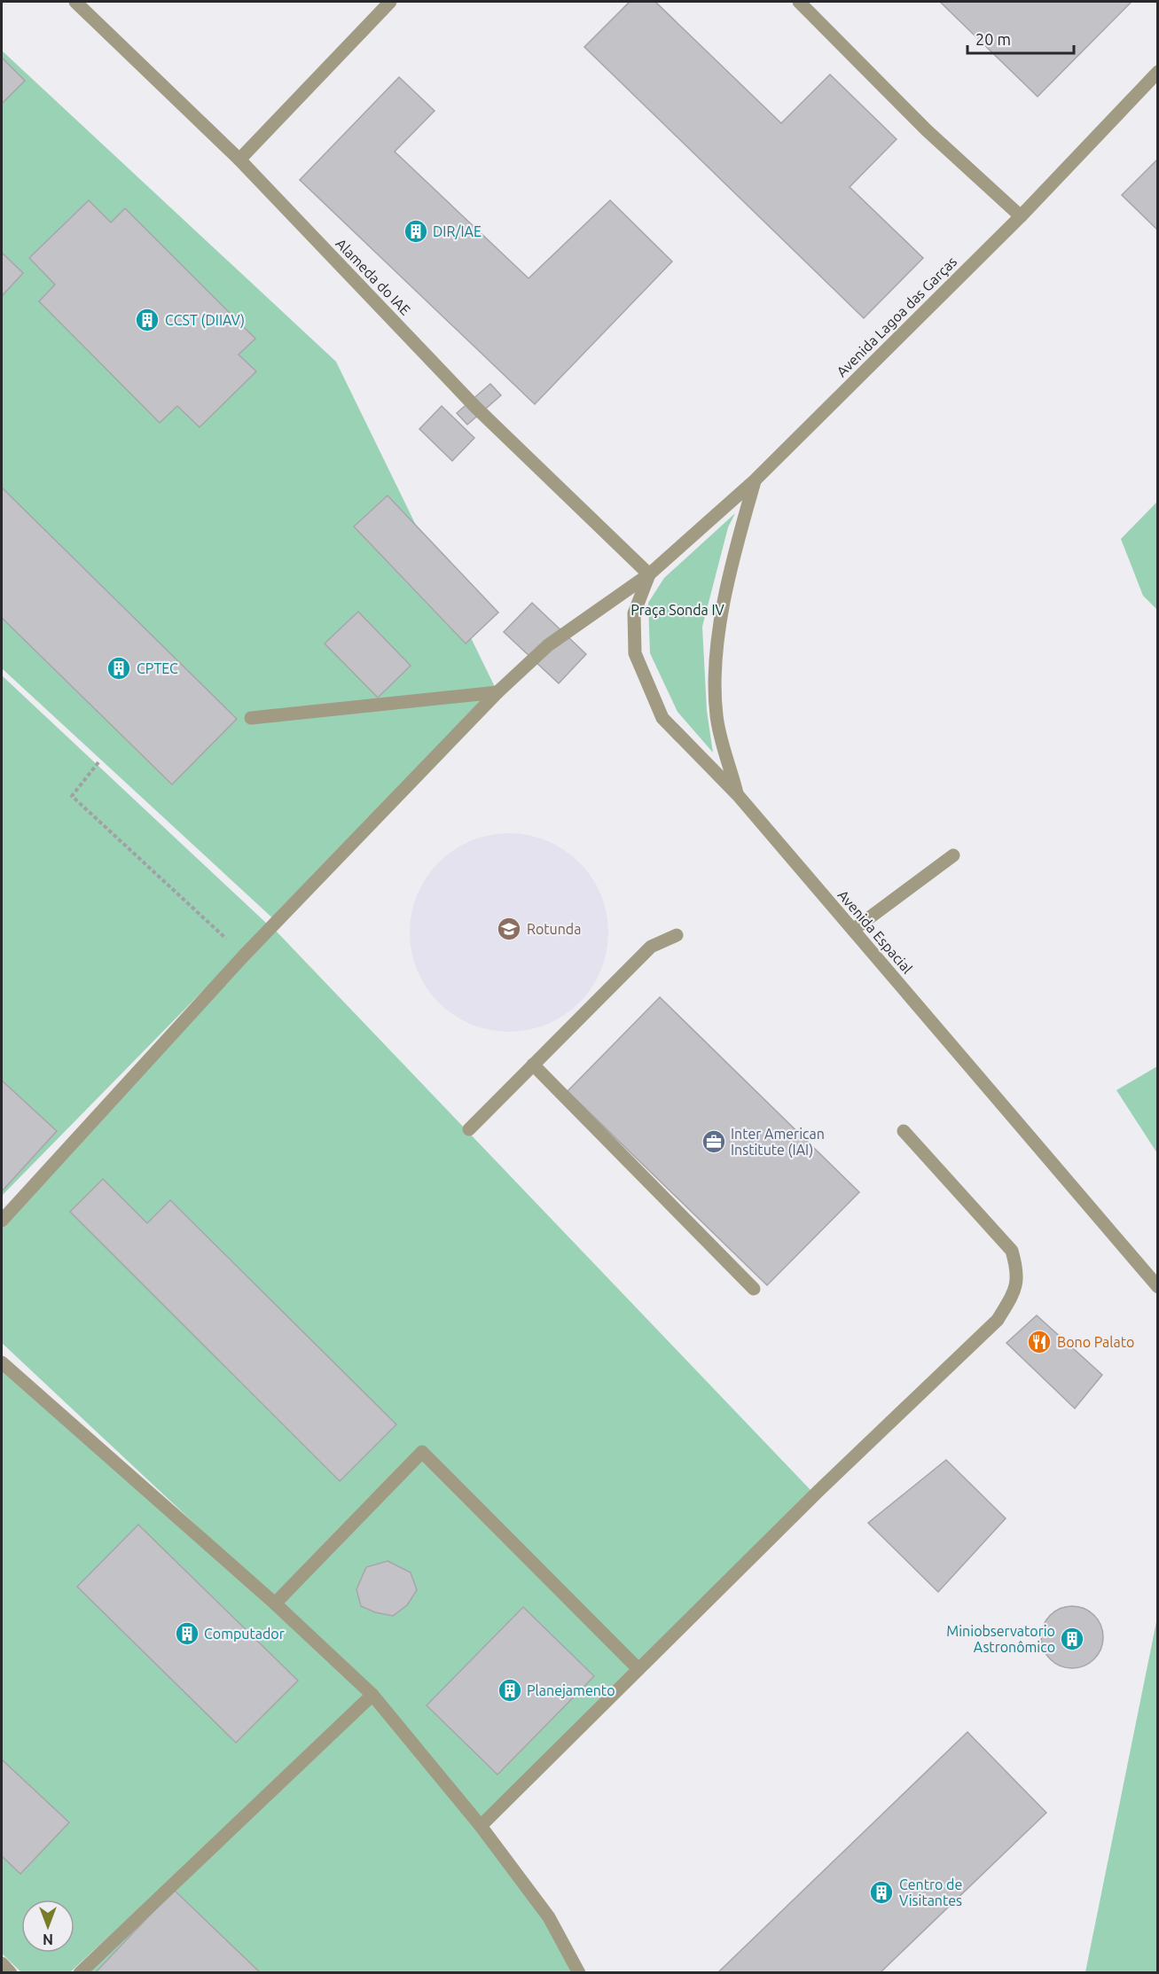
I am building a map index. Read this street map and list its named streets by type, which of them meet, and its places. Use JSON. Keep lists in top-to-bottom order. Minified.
{"streets":{"lane":["Alameda do IAE","Avenida Lagoa das Garças","Avenida Espacial"]},"crossings":[["Alameda do IAE","Avenida Lagoa das Garças"],["Alameda do IAE","Avenida Espacial"],["Avenida Lagoa das Garças","Avenida Espacial"]],"parks":["Praça Sonda IV"],"places":{"building":["DIR/IAE","CCST (DIIAV)","CPTEC","Computador","Miniobservatorio Astronômico","Planejamento","Centro de Visitantes"],"school or university":["Rotunda"],"office":["Inter American Institute (IAI)"],"restaurant":["Bono Palato"]},"scale_bar":"20 m","north":"bottom"}
